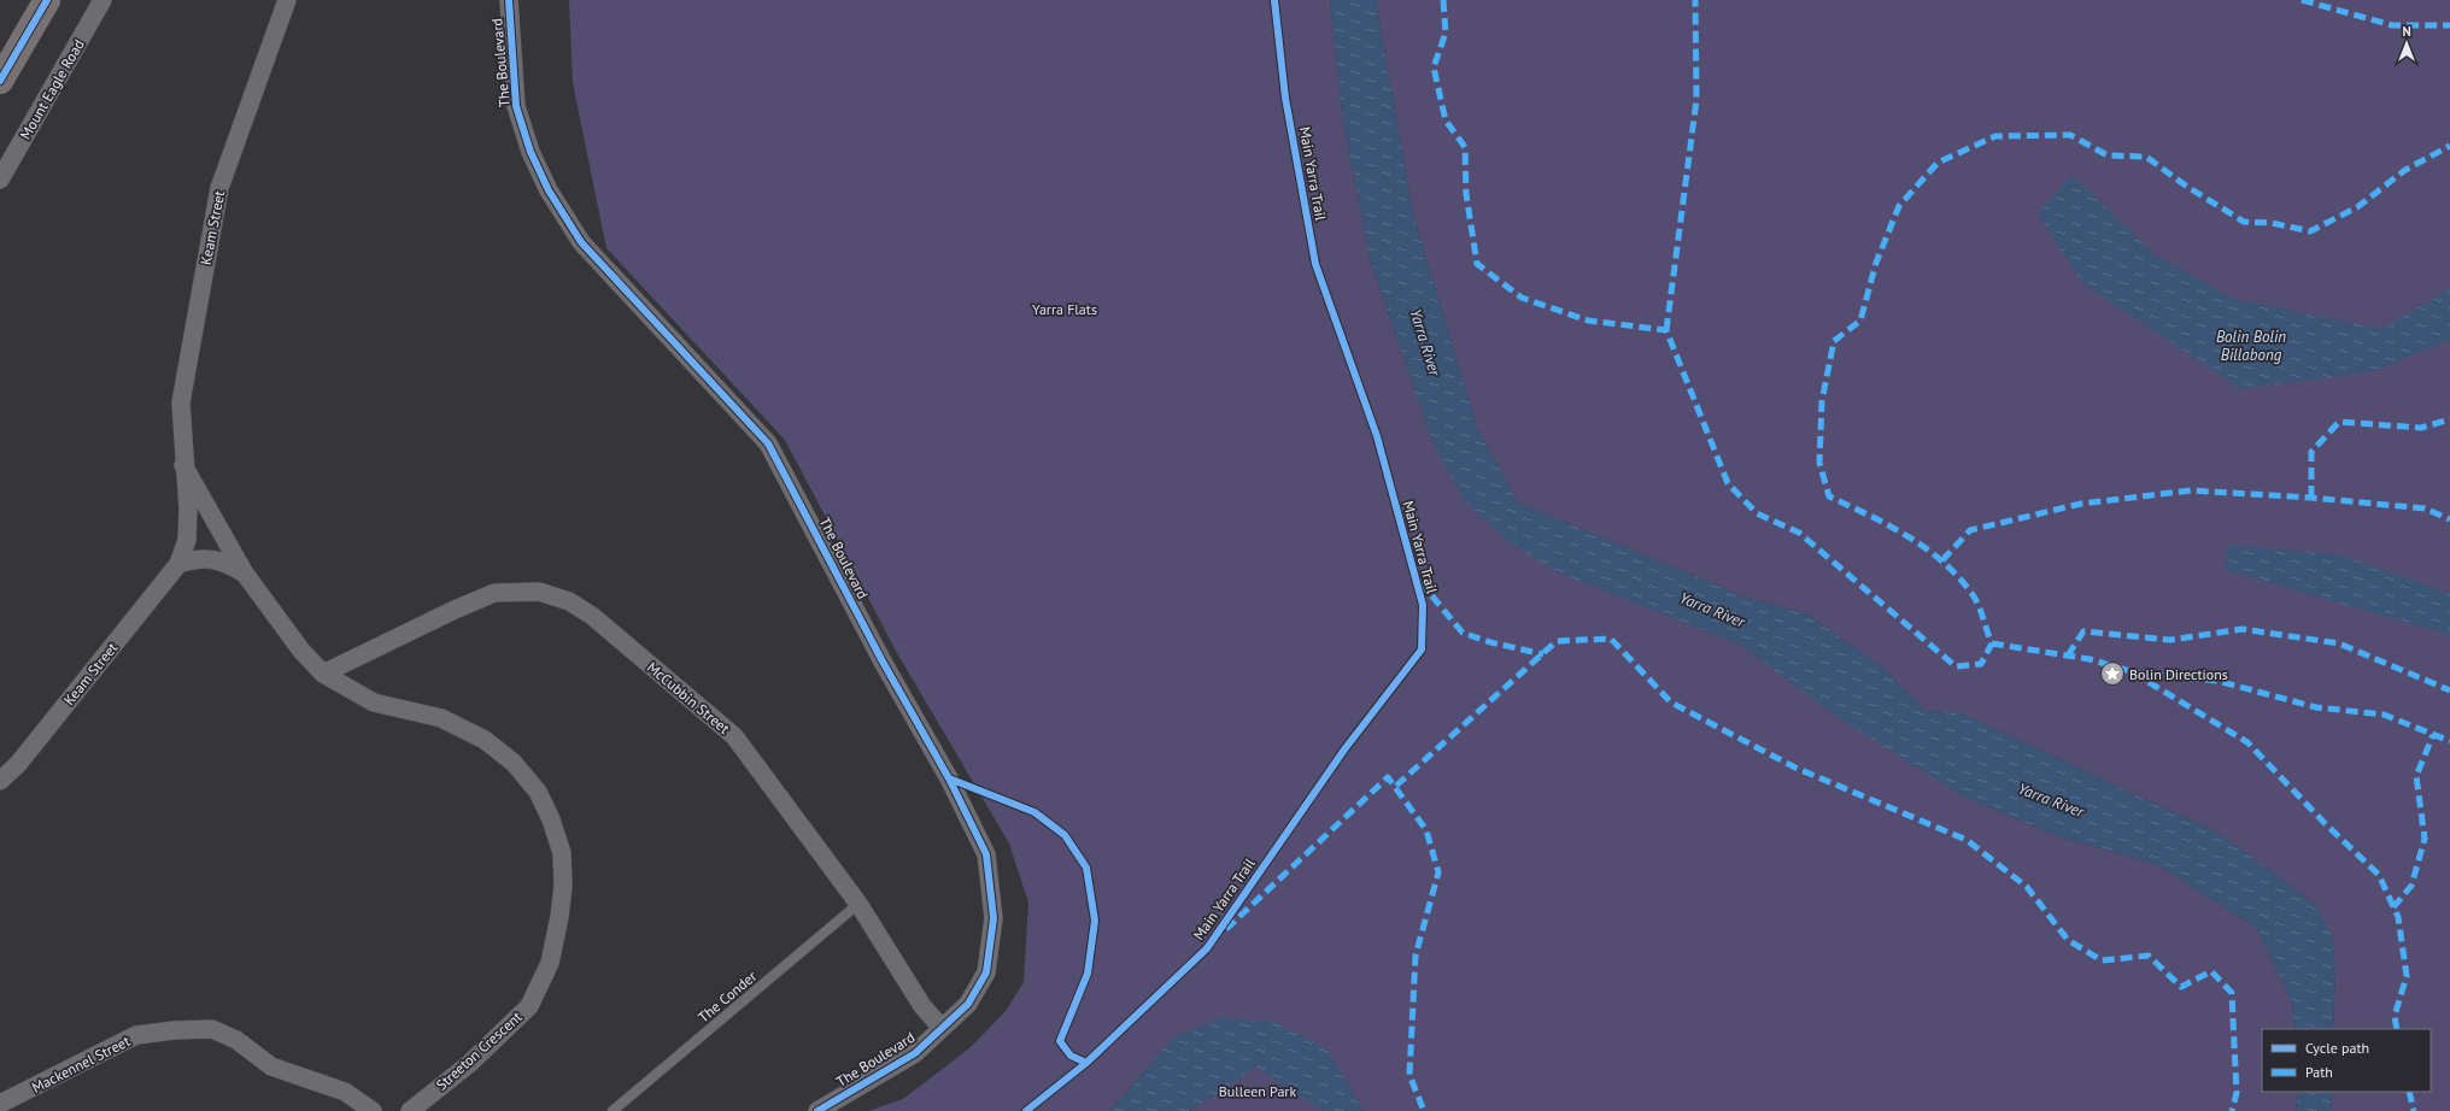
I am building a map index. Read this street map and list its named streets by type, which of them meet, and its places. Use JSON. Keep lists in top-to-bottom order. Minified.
{"streets":{"street":["The Boulevard","Mount Eagle Road","Keam Street","McCubbin Street","Streeton Crescent","Mackennel Street"],"lane":["The Conder"],"cycle path":["Main Yarra Trail"]},"crossings":[["The Boulevard","McCubbin Street"],["Keam Street","Streeton Crescent"],["McCubbin Street","The Conder"],["McCubbin Street","Streeton Crescent"]],"water":["Bolin Bolin Billabong","Yarra River"],"parks":["Yarra Flats","Bulleen Park"],"places":{"place":["Bolin Directions"]},"legend":["Cycle path","Path"],"north":"top"}
